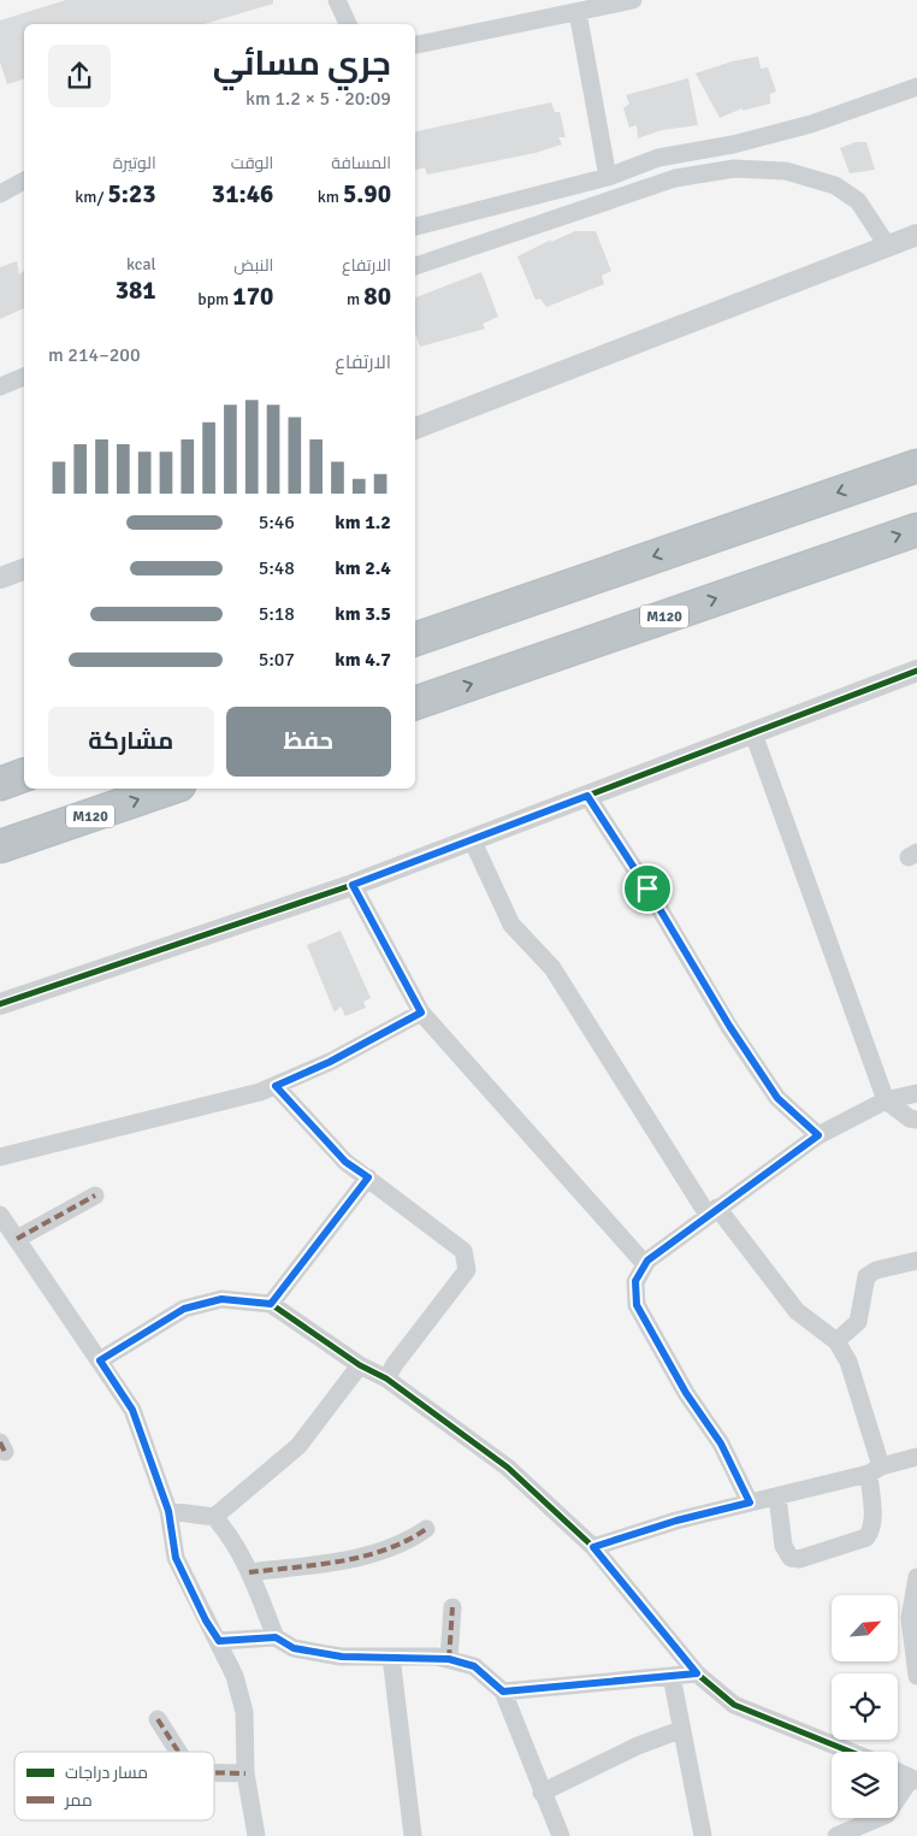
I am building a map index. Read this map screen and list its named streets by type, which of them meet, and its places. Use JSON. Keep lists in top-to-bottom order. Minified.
{"streets":{"highway":["M120"]},"legend":["مسار دراجات","ممر"],"north":"top right","page":{"heading":["جري مسائي","20:09 · 5 × 1.2 km"],"stats":[["المسافة","5.90 km"],["الوقت","31:46"],["الوتيرة","5:23 /km"],["الارتفاع","80 m"],["النبض","170 bpm"],["kcal","381"]],"chart":["الارتفاع","200–214 m"],"list":[{"name":"1.2 km","note":"5:46"},{"name":"2.4 km","note":"5:48"},{"name":"3.5 km","note":"5:18"},{"name":"4.7 km","note":"5:07"}],"buttons":["حفظ","مشاركة"]}}
